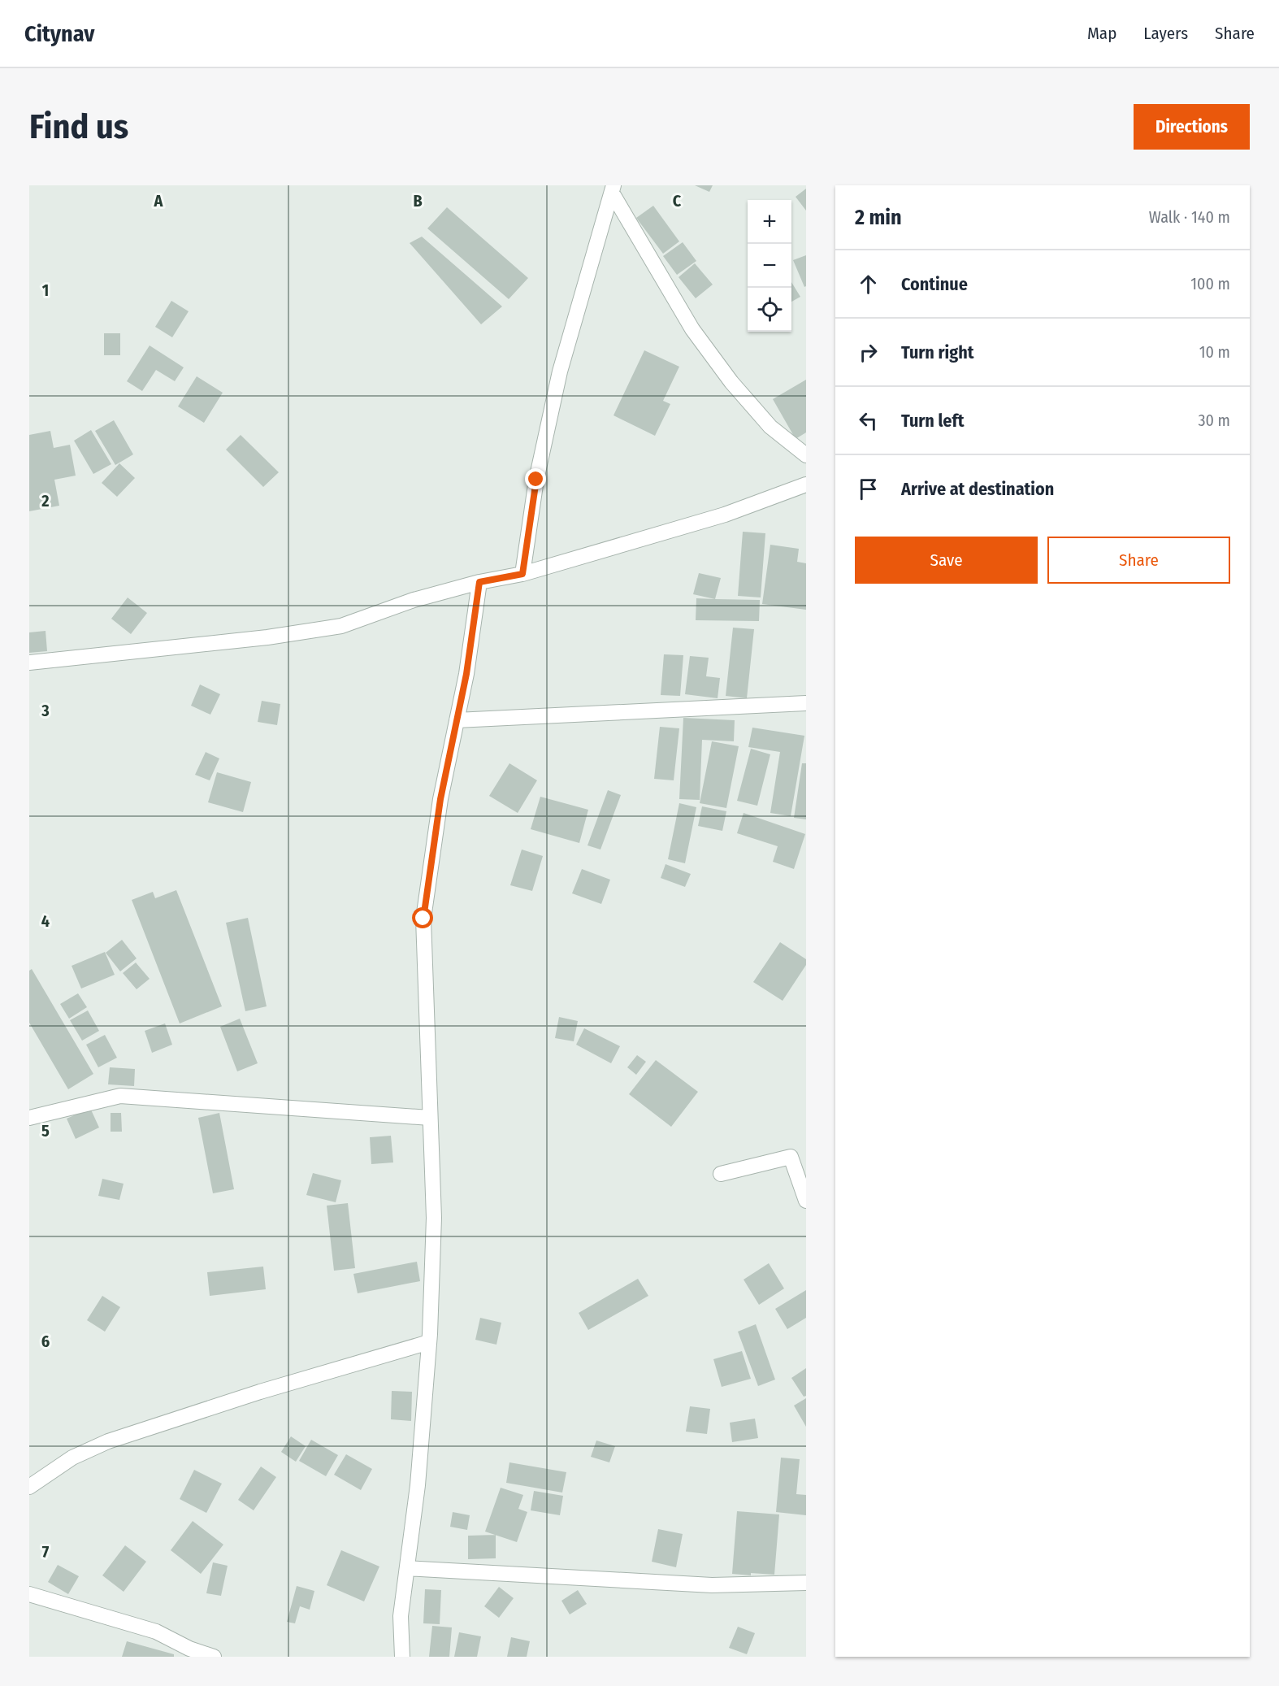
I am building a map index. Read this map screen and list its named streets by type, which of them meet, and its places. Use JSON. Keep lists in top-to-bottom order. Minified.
{"page":{"header":"Citynav","nav":["Map","Layers","Share"],"buttons":["Directions",["Save","Share"]],"title":"Find us","heading":["2 min","Walk · 140 m"],"map_buttons":["+","−"],"list":[["Continue","100 m"],["Turn right","10 m"],["Turn left","30 m"],"Arrive at destination"]},"grid":{"columns":["A","B","C"],"rows":["1","2","3","4","5","6","7"]}}
